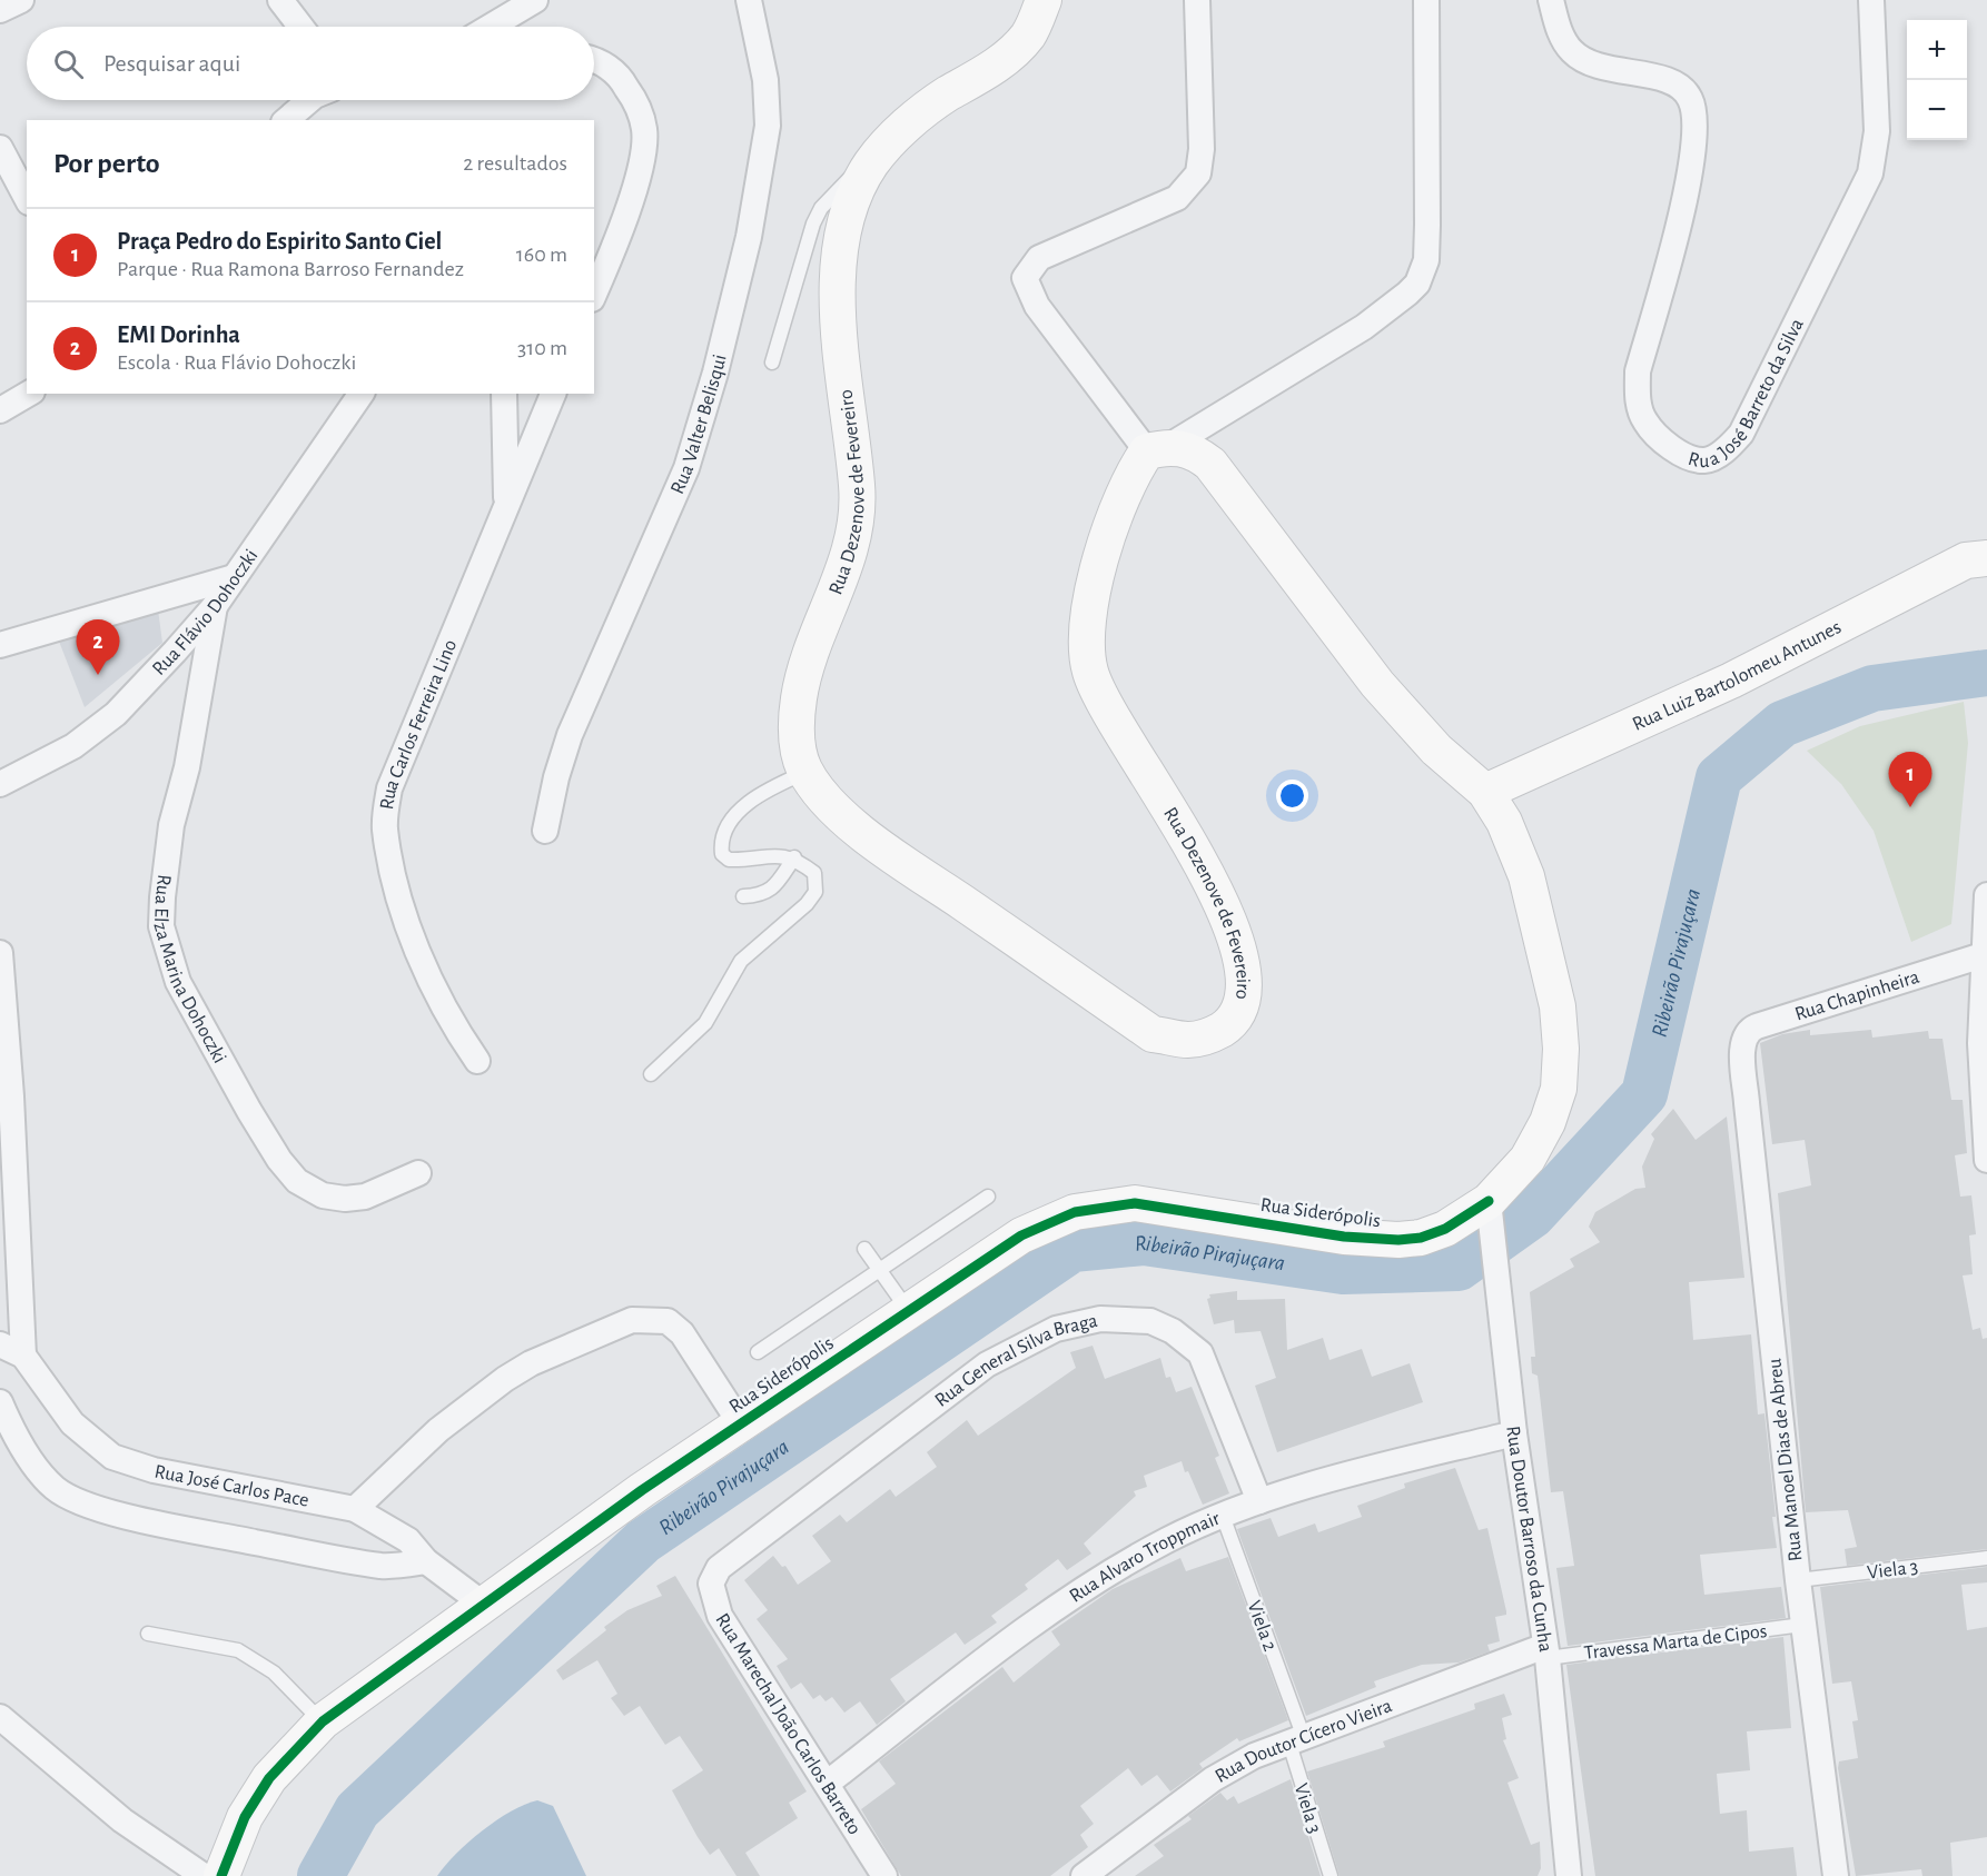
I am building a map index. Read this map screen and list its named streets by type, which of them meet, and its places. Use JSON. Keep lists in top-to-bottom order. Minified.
{"streets":{"street":["Rua José Barreto da Silva","Rua Valter Belisqui","Rua Dezenove de Fevereiro","Rua Flávio Dohoczki","Rua Luiz Bartolomeu Antunes","Rua Carlos Ferreira Lino","Rua Elza Marina Dohoczki","Rua Chapinheira","Rua Siderópolis","Rua General Silva Braga","Rua Manoel Dias de Abreu","Rua José Carlos Pace","Rua Doutor Barroso da Cunha","Rua Alvaro Troppmair","Rua Marechal João Carlos Barreto","Rua Doutor Cícero Vieira"],"lane":["Viela 3","Viela 2","Travessa Marta de Cipos"]},"crossings":[["Rua Flávio Dohoczki","Rua Elza Marina Dohoczki"],["Rua Chapinheira","Rua Manoel Dias de Abreu"],["Rua Siderópolis","Rua José Carlos Pace"],["Rua Siderópolis","Rua Doutor Barroso da Cunha"],["Rua General Silva Braga","Rua Alvaro Troppmair"],["Rua General Silva Braga","Rua Marechal João Carlos Barreto"],["Rua Manoel Dias de Abreu","Viela 3"],["Rua Manoel Dias de Abreu","Travessa Marta de Cipos"],["Rua Doutor Barroso da Cunha","Rua Alvaro Troppmair"],["Rua Doutor Barroso da Cunha","Travessa Marta de Cipos"],["Rua Doutor Barroso da Cunha","Rua Doutor Cícero Vieira"],["Rua Alvaro Troppmair","Viela 2"],["Rua Alvaro Troppmair","Rua Marechal João Carlos Barreto"],["Viela 3","Viela 2"],["Viela 3","Rua Doutor Cícero Vieira"],["Viela 2","Rua Doutor Cícero Vieira"],["Travessa Marta de Cipos","Rua Doutor Cícero Vieira"]],"water":["Ribeirão Pirajuçara"],"page":{"map_buttons":["+","−"],"search":"Pesquisar aqui","heading":["Por perto","2 resultados"],"list":[{"mark":"1","name":"Praça Pedro do Espirito Santo Ciel","note":"Parque · Rua Ramona Barroso Fernandez","value":"160 m"},{"mark":"2","name":"EMI Dorinha","note":"Escola · Rua Flávio Dohoczki","value":"310 m"}],"pins":["2","1"]}}
